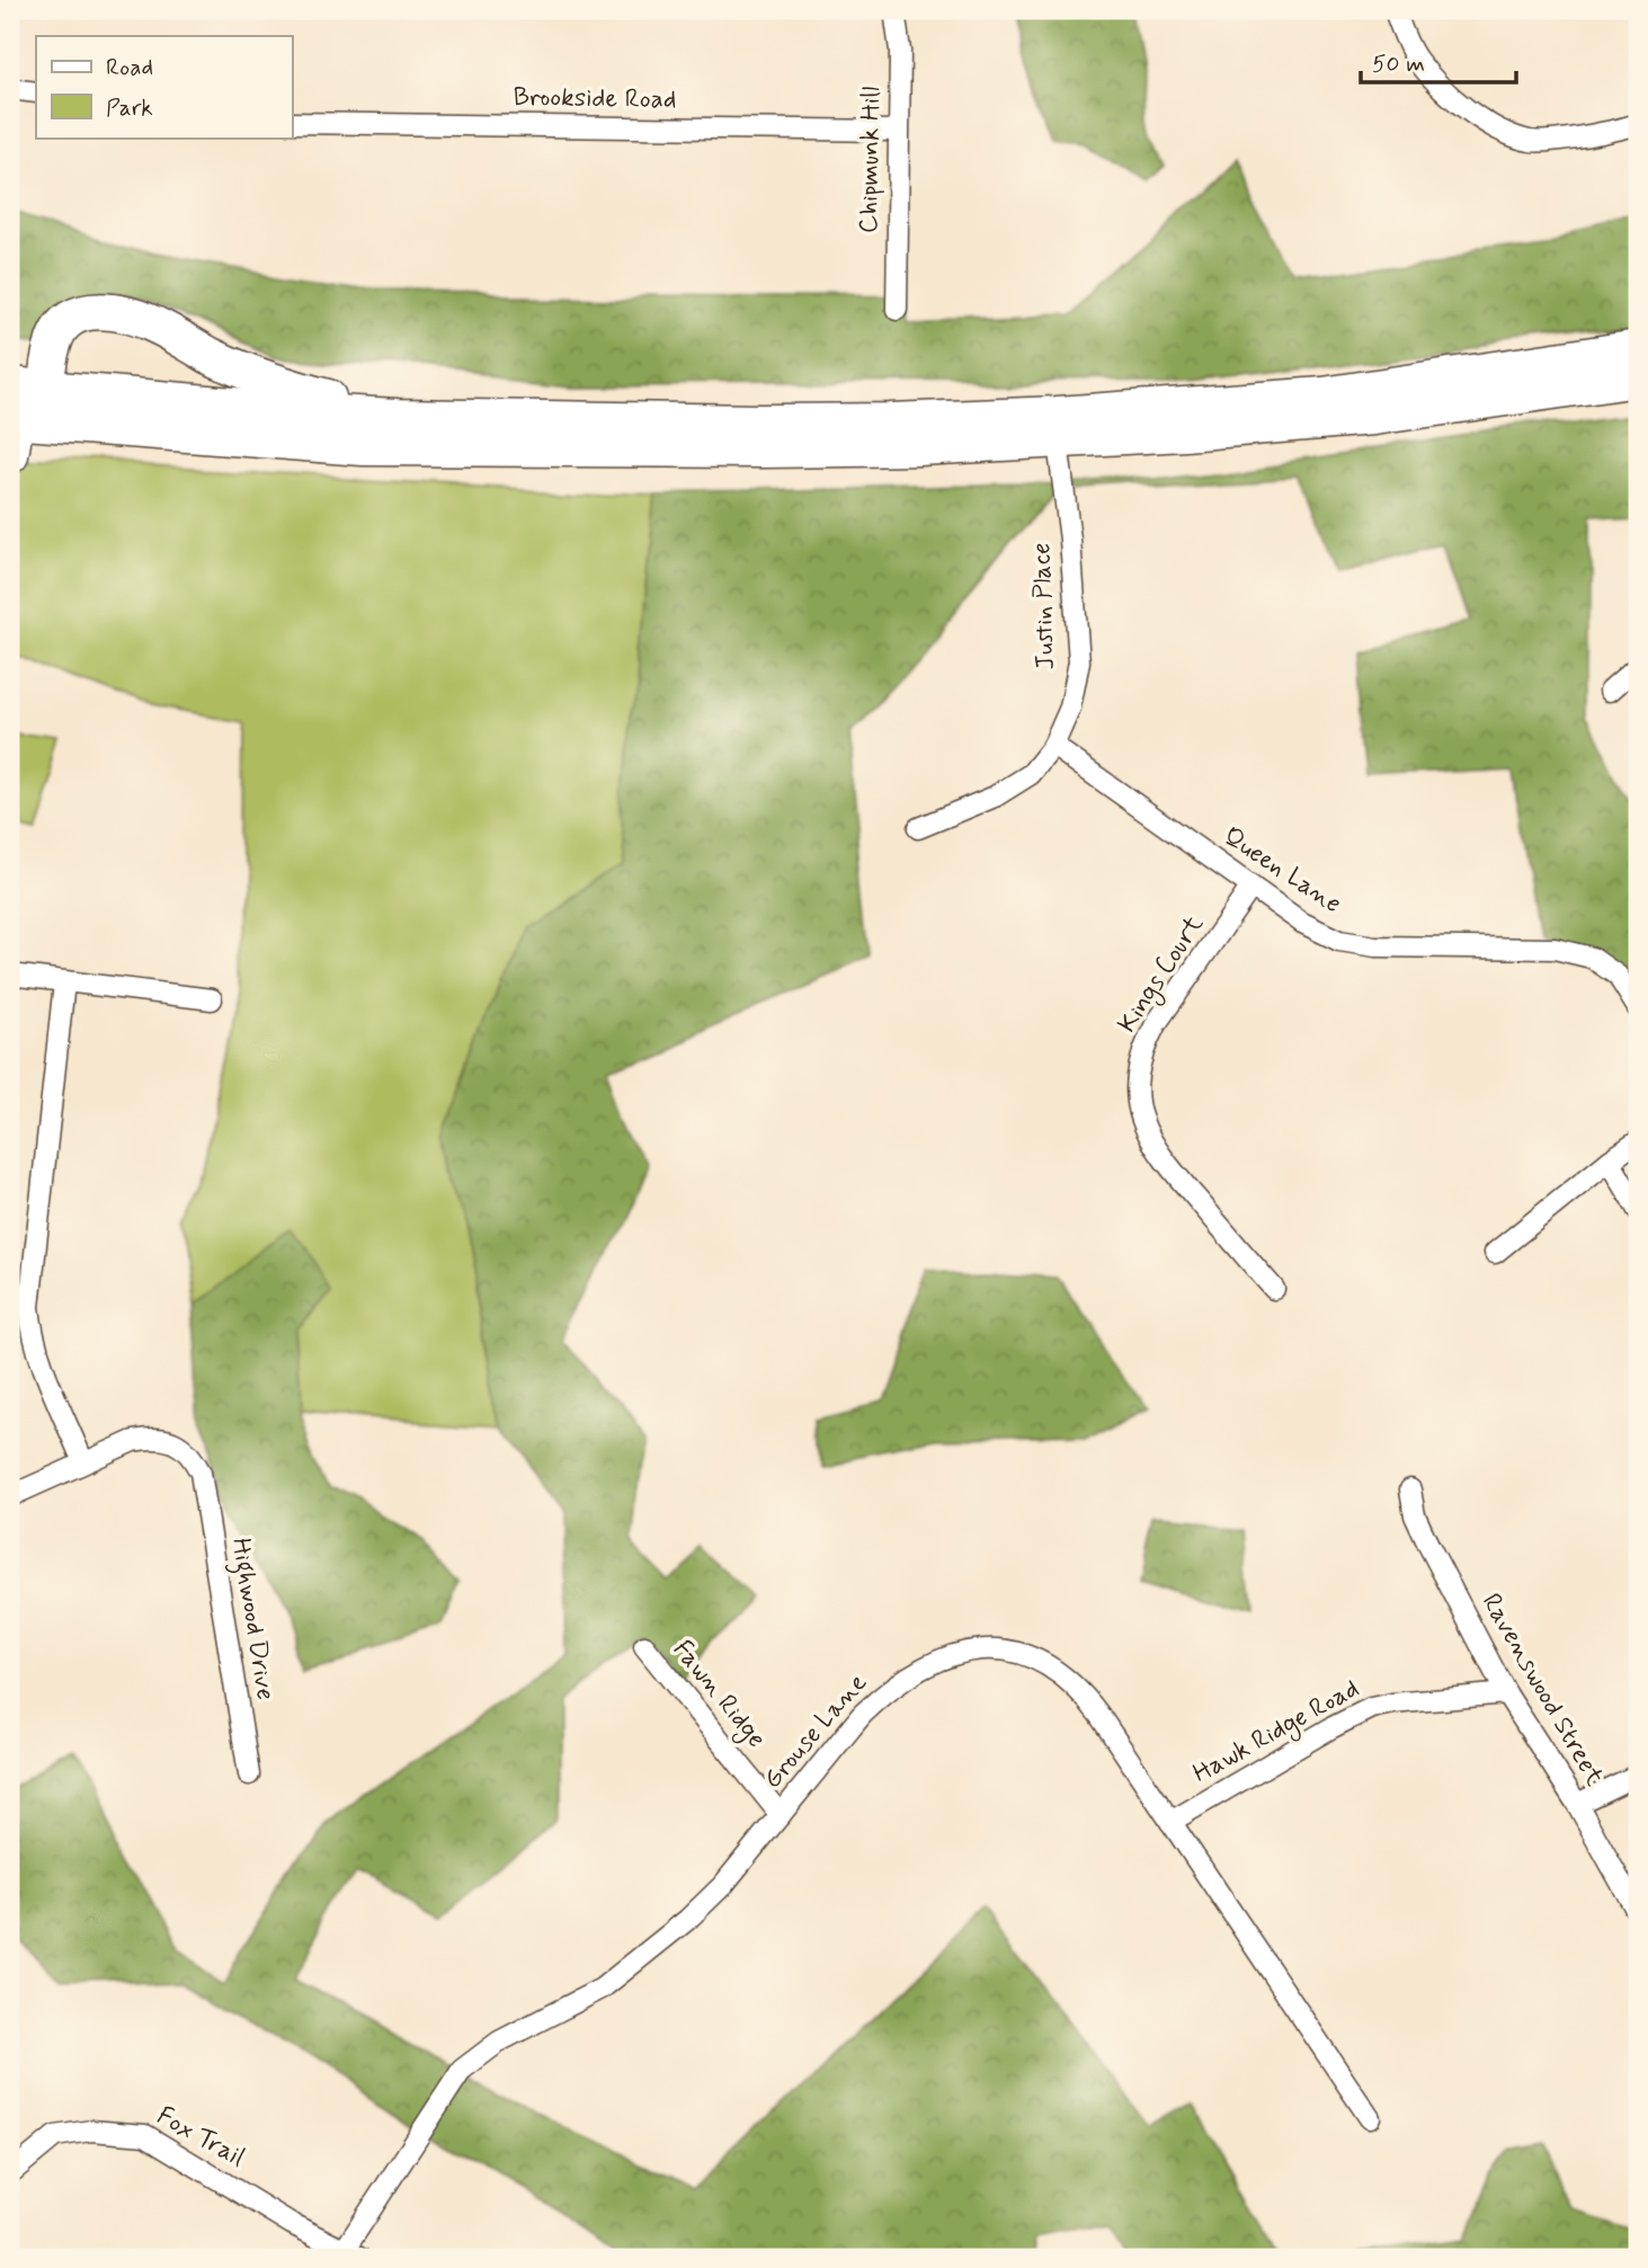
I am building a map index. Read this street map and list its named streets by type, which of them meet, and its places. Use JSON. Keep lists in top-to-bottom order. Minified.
{"streets":{"street":["Brookside Road","Chipmunk Hill","Justin Place","Queen Lane","Kings Court","Highwood Drive","Ravenswood Street","Fawn Ridge","Grouse Lane","Hawk Ridge Road","Fox Trail"]},"crossings":[["Brookside Road","Chipmunk Hill"],["Justin Place","Queen Lane"],["Queen Lane","Kings Court"],["Ravenswood Street","Hawk Ridge Road"],["Fawn Ridge","Grouse Lane"],["Grouse Lane","Hawk Ridge Road"],["Grouse Lane","Fox Trail"]],"legend":["Road","Park"],"scale_bar":"50 m"}
